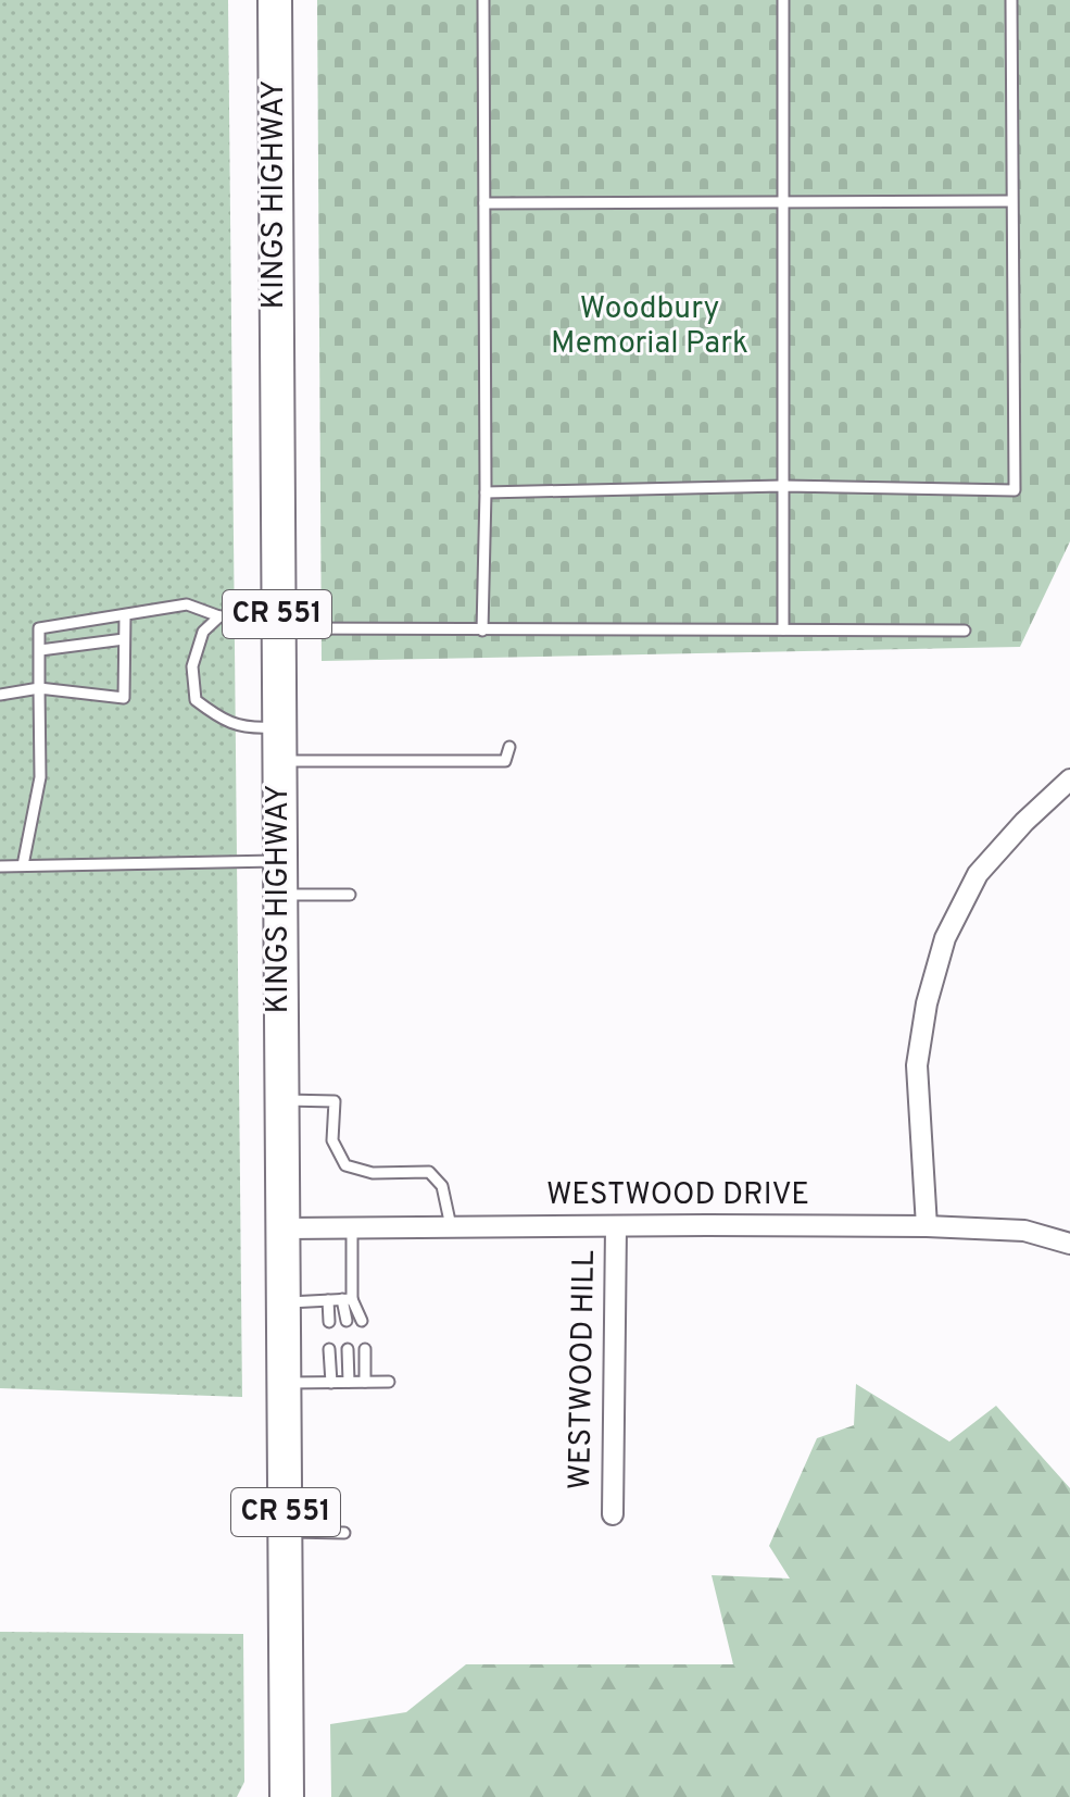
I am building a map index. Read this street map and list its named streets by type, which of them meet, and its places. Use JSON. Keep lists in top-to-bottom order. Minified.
{"streets":{"main road":["KINGS HIGHWAY","CR 551"],"street":["WESTWOOD DRIVE","WESTWOOD HILL"]},"crossings":[["KINGS HIGHWAY","WESTWOOD DRIVE"],["WESTWOOD DRIVE","WESTWOOD HILL"]],"parks":["Woodbury Memorial Park"]}
